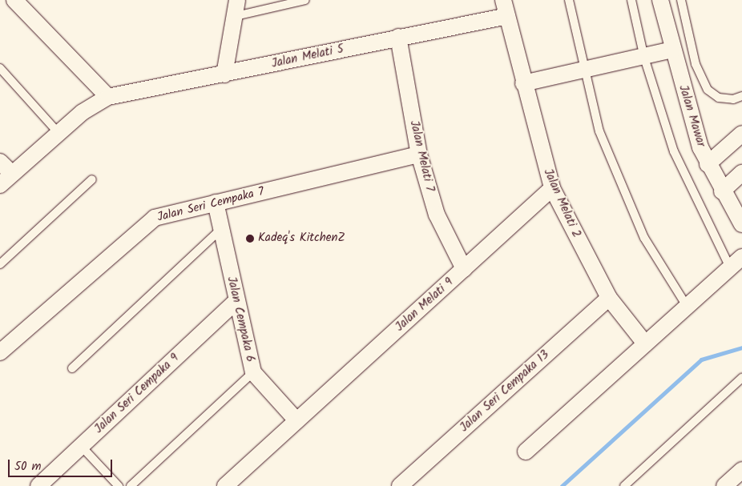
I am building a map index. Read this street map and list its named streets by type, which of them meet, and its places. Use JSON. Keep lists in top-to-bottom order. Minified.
{"streets":{"street":["Jalan Melati 5","Jalan Mawar","Jalan Melati 7","Jalan Melati 2","Jalan Seri Cempaka 7","Jalan Melati 9","Jalan Cempaka 6","Jalan Seri Cempaka 13","Jalan Seri Cempaka 9"]},"crossings":[["Jalan Melati 5","Jalan Melati 7"],["Jalan Melati 5","Jalan Melati 2"],["Jalan Melati 7","Jalan Seri Cempaka 7"],["Jalan Melati 7","Jalan Melati 9"],["Jalan Melati 2","Jalan Melati 9"],["Jalan Melati 2","Jalan Seri Cempaka 13"],["Jalan Seri Cempaka 7","Jalan Cempaka 6"],["Jalan Melati 9","Jalan Cempaka 6"],["Jalan Cempaka 6","Jalan Seri Cempaka 9"]],"places":["Kadeq's KitchenZ"],"scale_bar":"50 m"}
